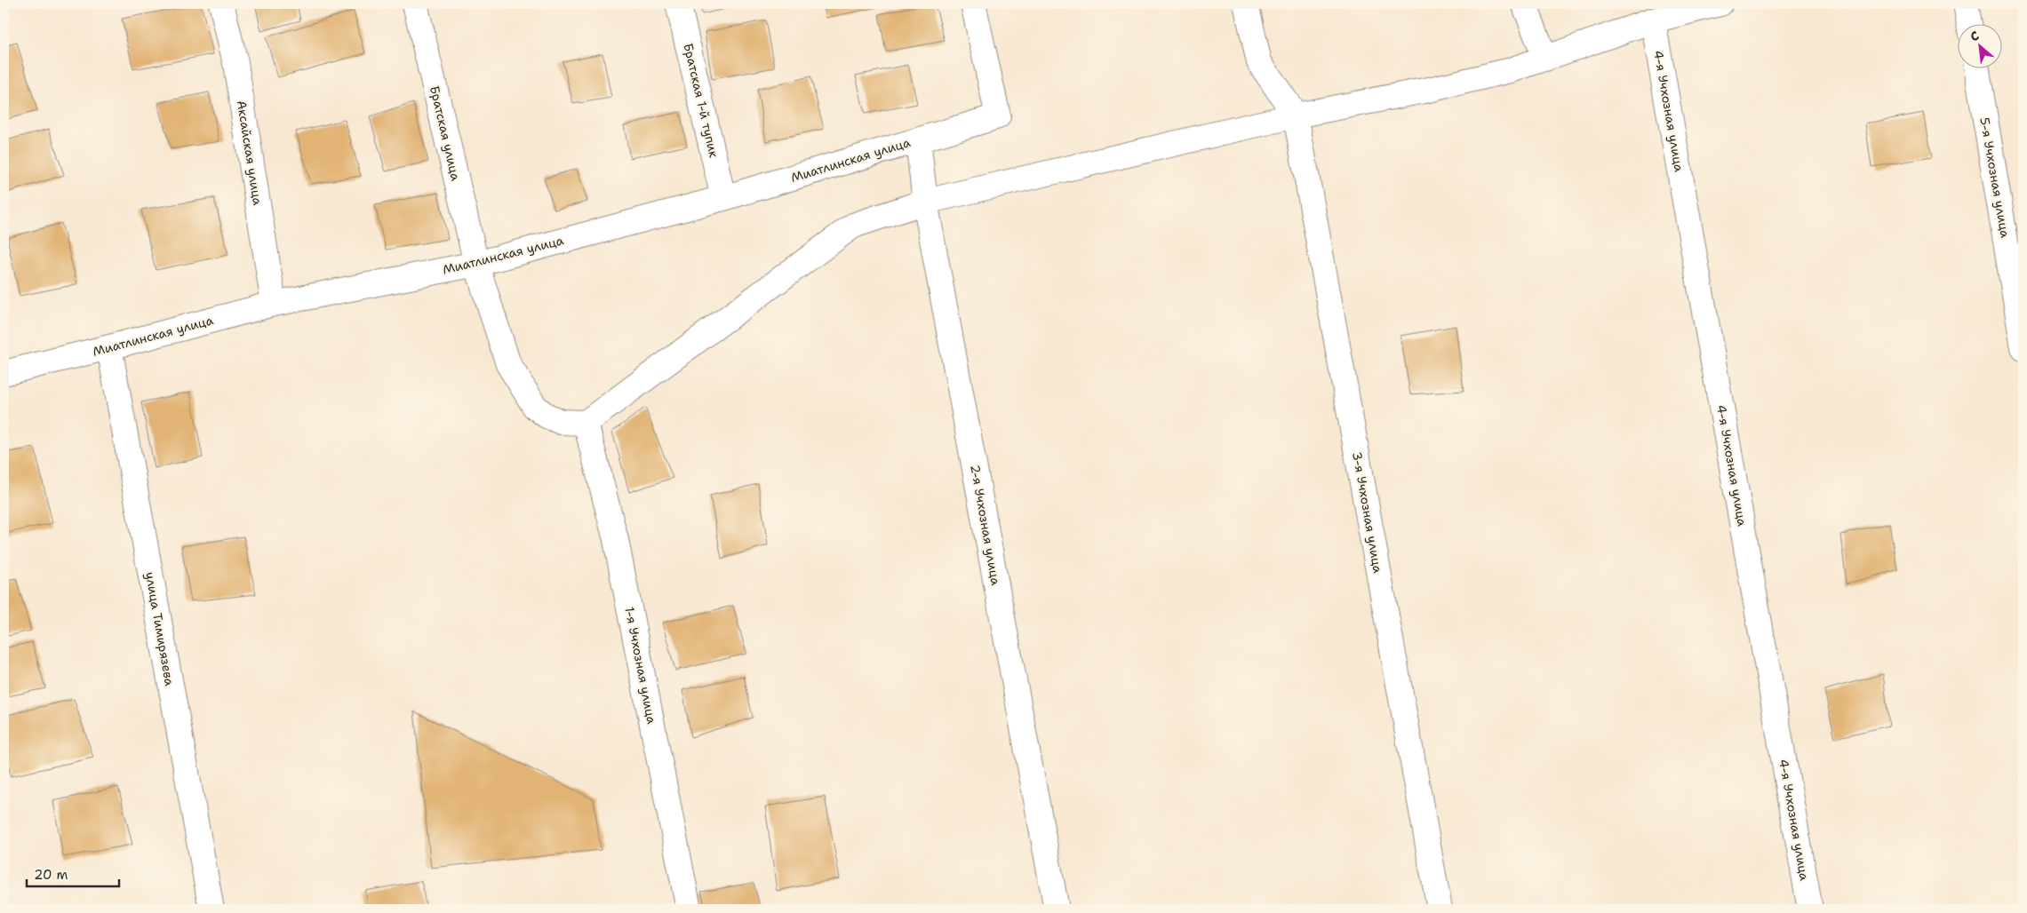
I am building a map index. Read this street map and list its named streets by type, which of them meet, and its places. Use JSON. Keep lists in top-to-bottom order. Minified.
{"streets":{"street":["Братская 1-й тупик","4-я Учхозная улица","Братская улица","Аксайская улица","Миатлинская улица","5-я Учхозная улица","3-я Учхозная улица","2-я Учхозная улица","улица Тимирязева","1-я Учхозная улица"]},"crossings":[["Братская 1-й тупик","Миатлинская улица"],["Братская улица","Миатлинская улица"],["Братская улица","1-я Учхозная улица"],["Аксайская улица","Миатлинская улица"],["Миатлинская улица","2-я Учхозная улица"],["Миатлинская улица","улица Тимирязева"]],"scale_bar":"20 m","north":"top left"}
